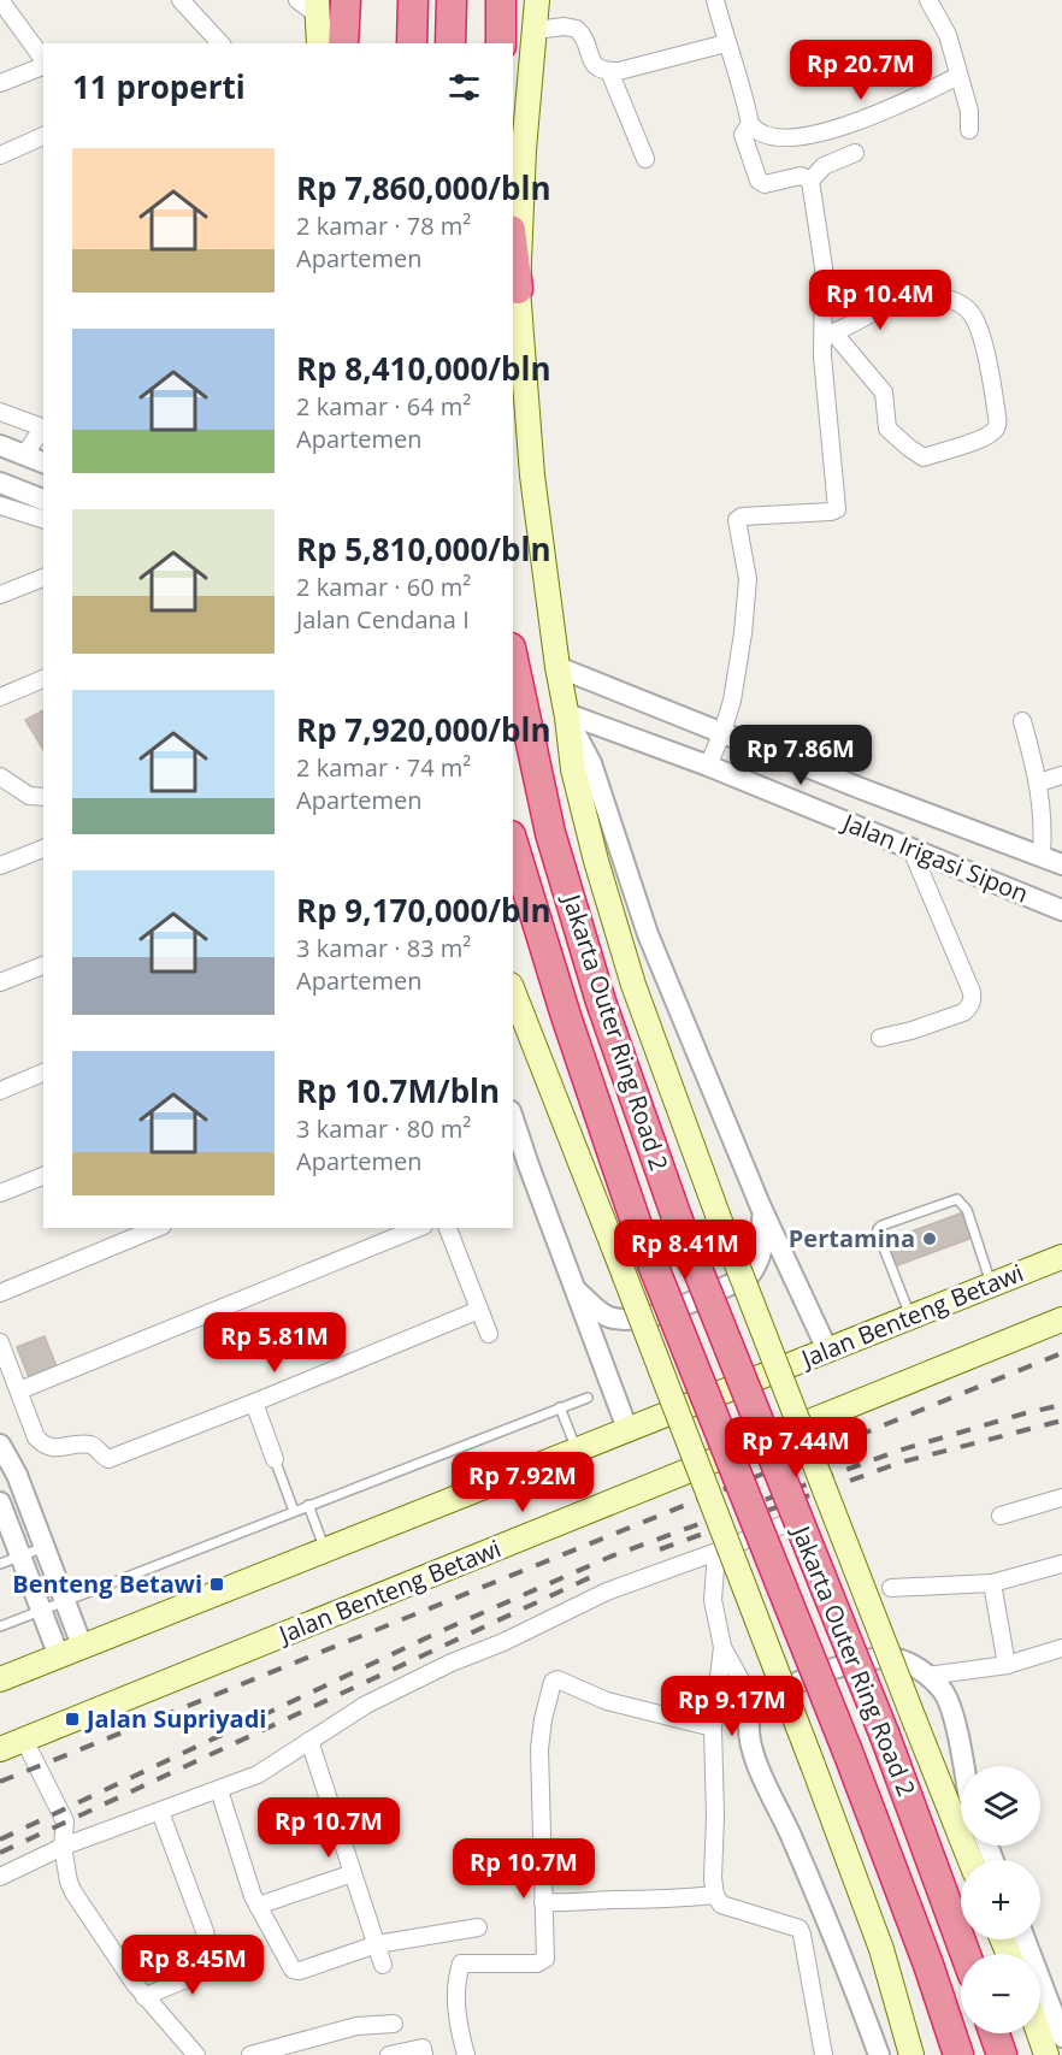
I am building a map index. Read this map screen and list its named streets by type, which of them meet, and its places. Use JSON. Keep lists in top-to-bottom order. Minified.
{"streets":{"highway":["Jakarta Outer Ring Road 2"],"main road":["Jalan Benteng Betawi"],"street":["Jalan Irigasi Sipon"]},"places":{"other":["Pertamina"],"transit":["Benteng Betawi","Jalan Supriyadi"]},"page":{"price":["Rp 20.7M","Rp 10.4M","Rp 7.86M","Rp 8.41M","Rp 5.81M","Rp 7.44M","Rp 7.92M","Rp 9.17M","Rp 10.7M","Rp 10.7M","Rp 8.45M"],"heading":"11 properti","list":[{"name":"Rp 7,860,000/bln","note":"2 kamar · 78 m² · Apartemen"},{"name":"Rp 8,410,000/bln","note":"2 kamar · 64 m² · Apartemen"},{"name":"Rp 5,810,000/bln","note":"2 kamar · 60 m² · Jalan Cendana I"},{"name":"Rp 7,920,000/bln","note":"2 kamar · 74 m² · Apartemen"},{"name":"Rp 9,170,000/bln","note":"3 kamar · 83 m² · Apartemen"},{"name":"Rp 10.7M/bln","note":"3 kamar · 80 m² · Apartemen"}],"map_buttons":["+","−"]}}
